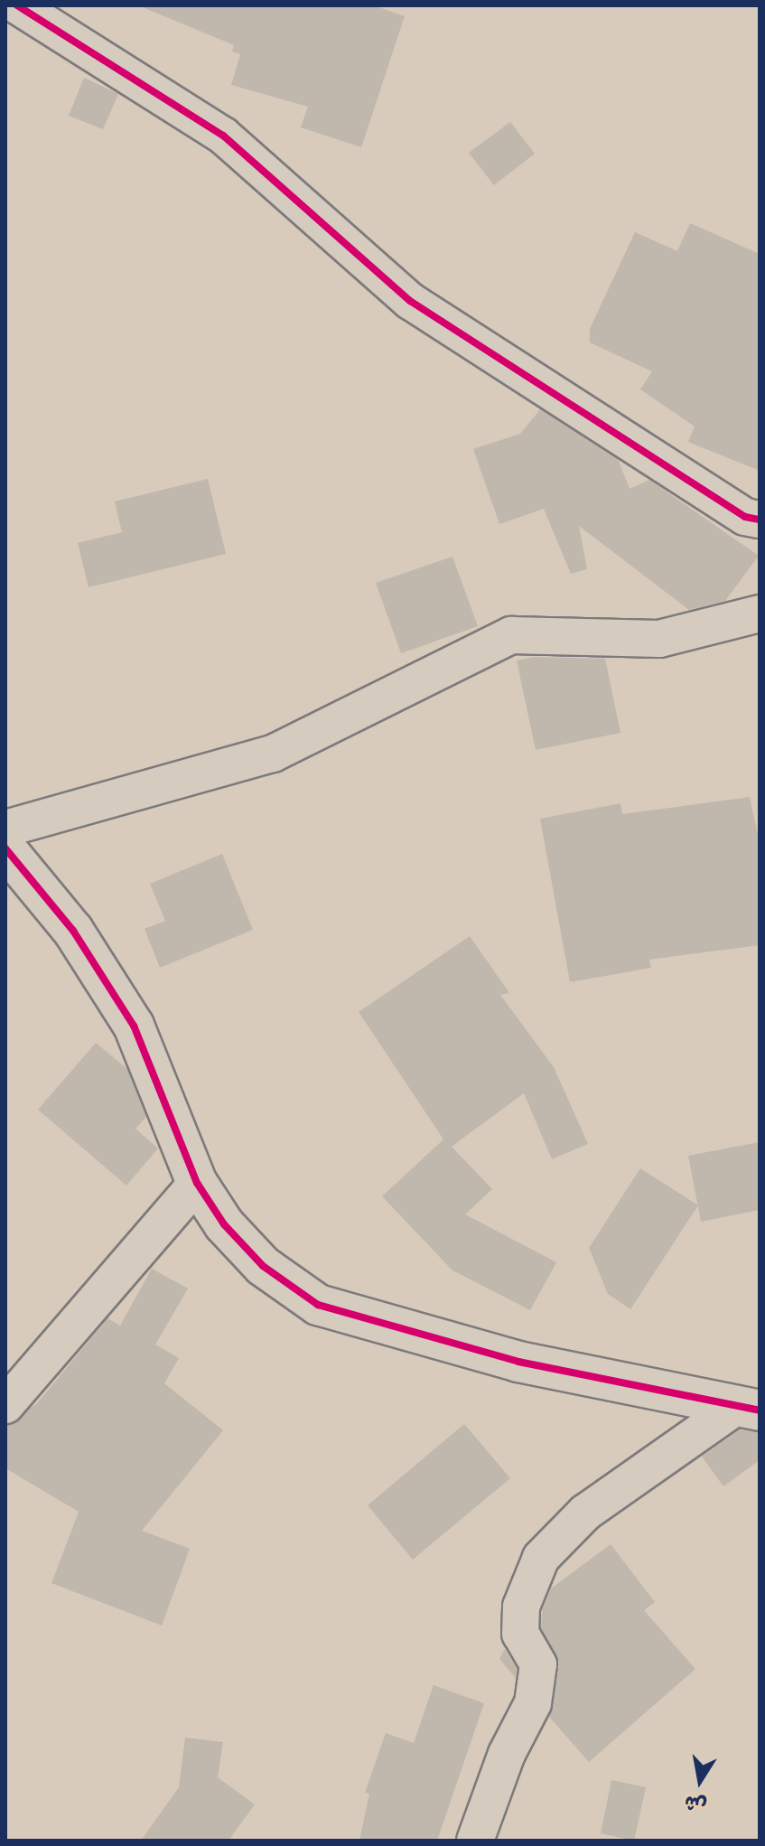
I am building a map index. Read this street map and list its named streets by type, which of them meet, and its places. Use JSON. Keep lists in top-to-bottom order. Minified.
{"north":"bottom"}
